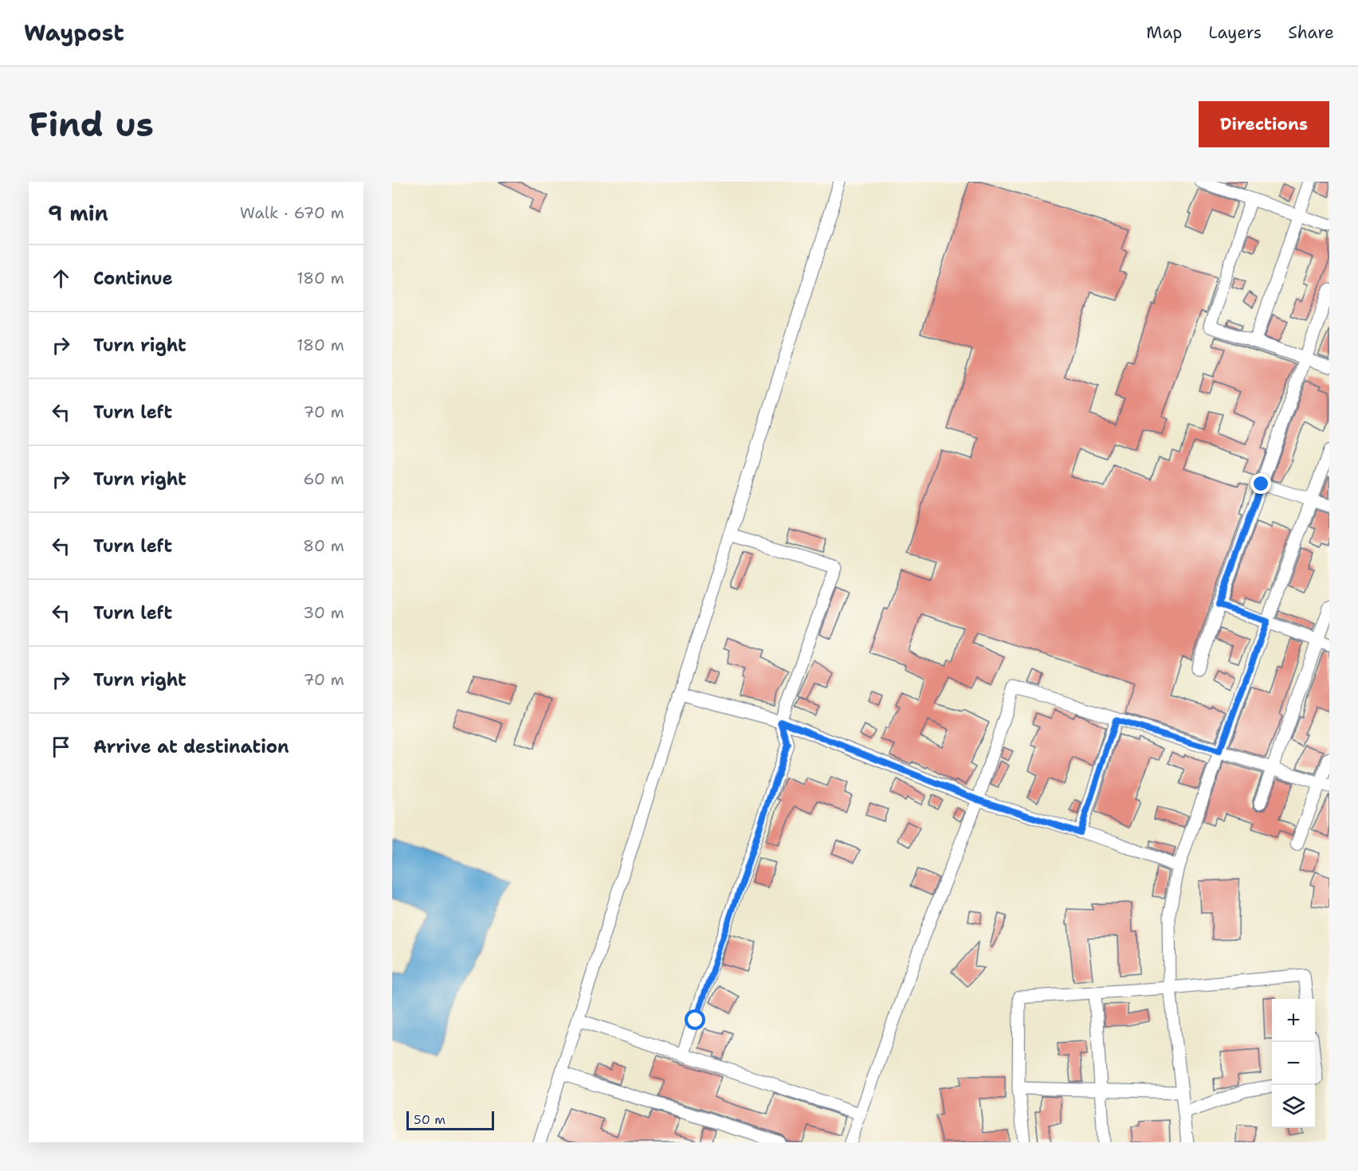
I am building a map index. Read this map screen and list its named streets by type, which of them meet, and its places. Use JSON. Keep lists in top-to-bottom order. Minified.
{"scale_bar":"50 m","page":{"header":"Waypost","nav":["Map","Layers","Share"],"buttons":"Directions","title":"Find us","heading":["9 min","Walk · 670 m"],"list":[["Continue","180 m"],["Turn right","180 m"],["Turn left","70 m"],["Turn right","60 m"],["Turn left","80 m"],["Turn left","30 m"],["Turn right","70 m"],"Arrive at destination"],"map_buttons":["+","−"],"scale":"50 m"}}
